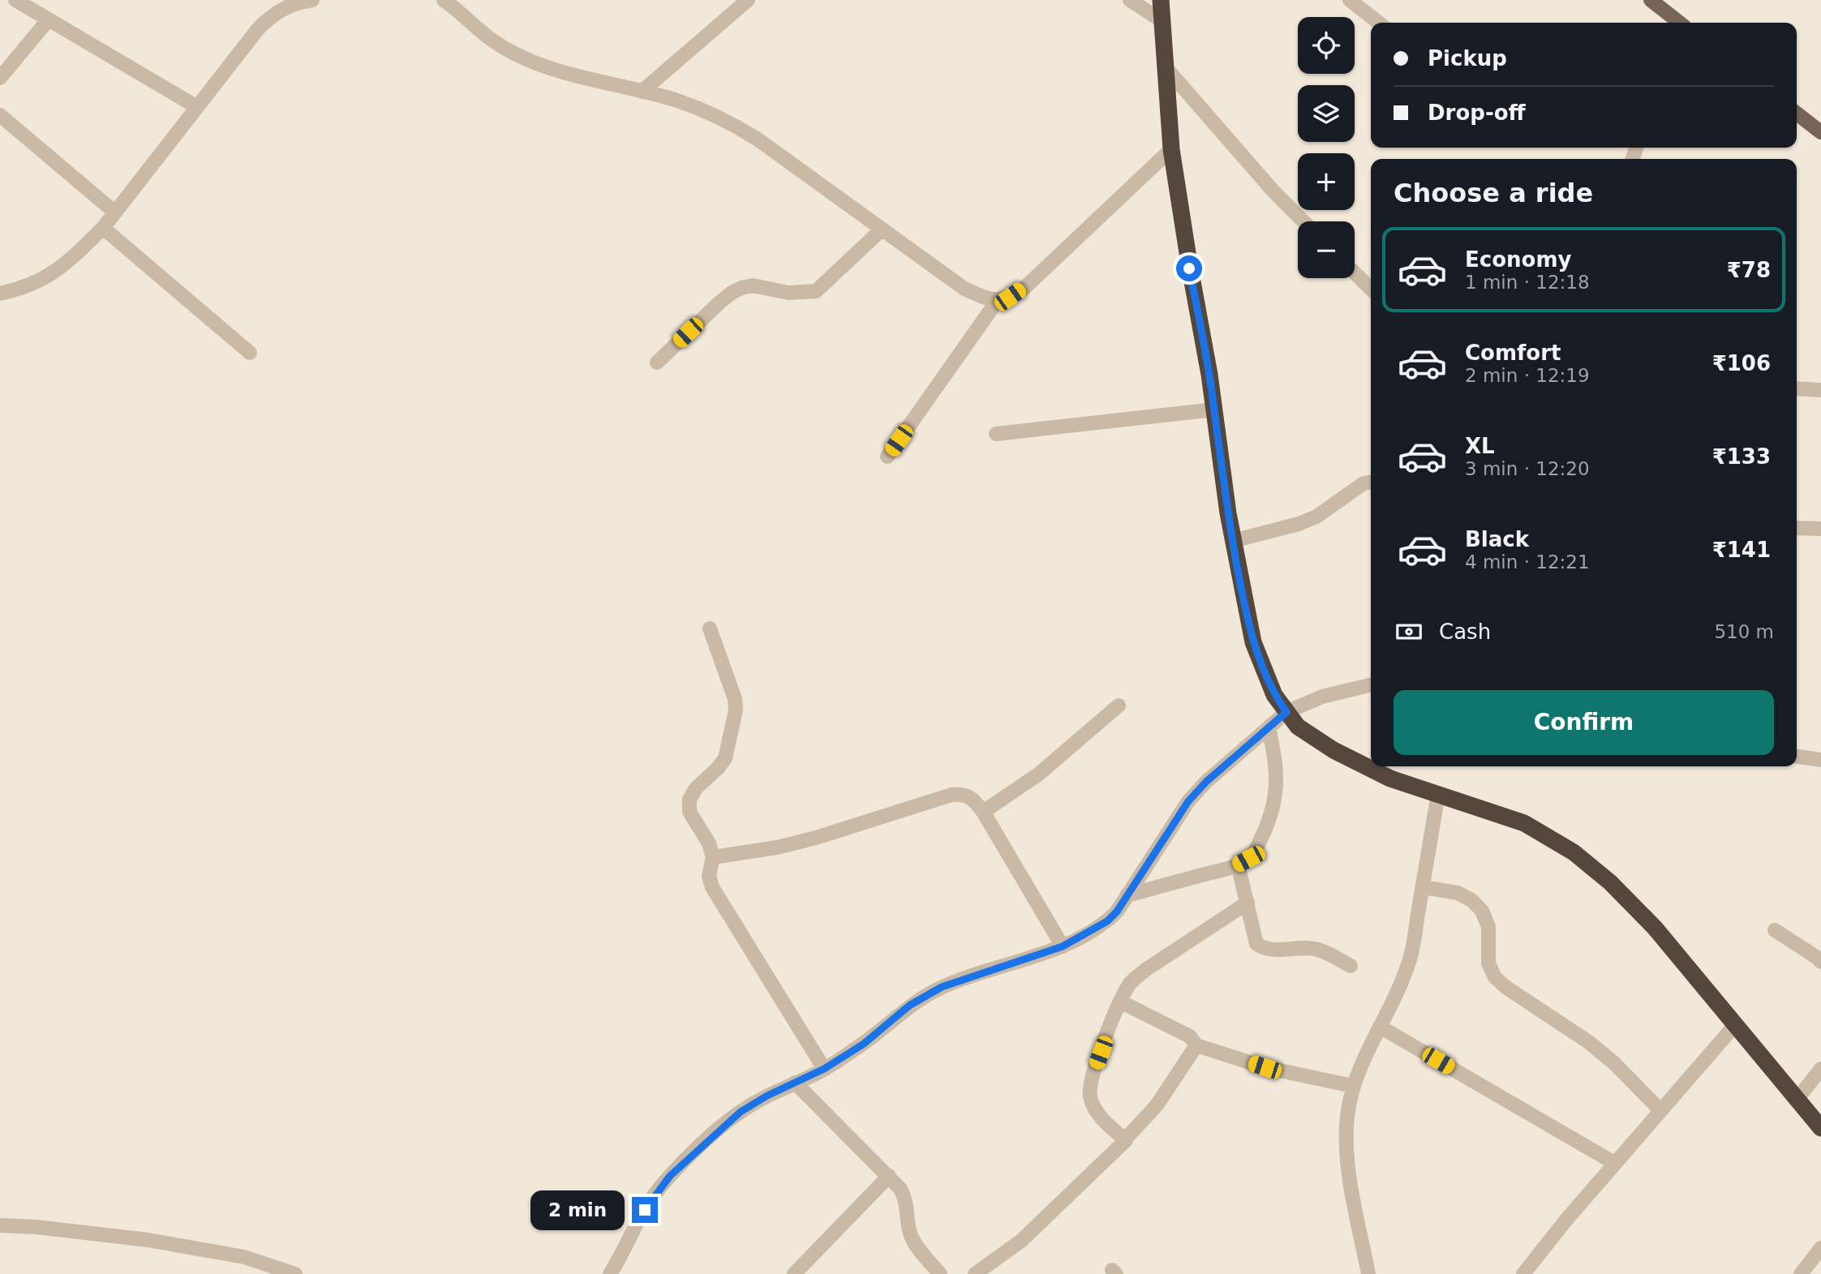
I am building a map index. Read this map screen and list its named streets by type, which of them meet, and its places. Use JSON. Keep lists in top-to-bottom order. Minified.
{"page":{"map_buttons":["+","−"],"banner":["Pickup","Drop-off"],"heading":"Choose a ride","list":[{"name":"Economy","note":"1 min · 12:18","value":"₹78"},{"name":"Comfort","note":"2 min · 12:19","value":"₹106"},{"name":"XL","note":"3 min · 12:20","value":"₹133"},{"name":"Black","note":"4 min · 12:21","value":"₹141"}],"pay":["Cash","510 m"],"buttons":"Confirm","bubble":"2 min"}}
